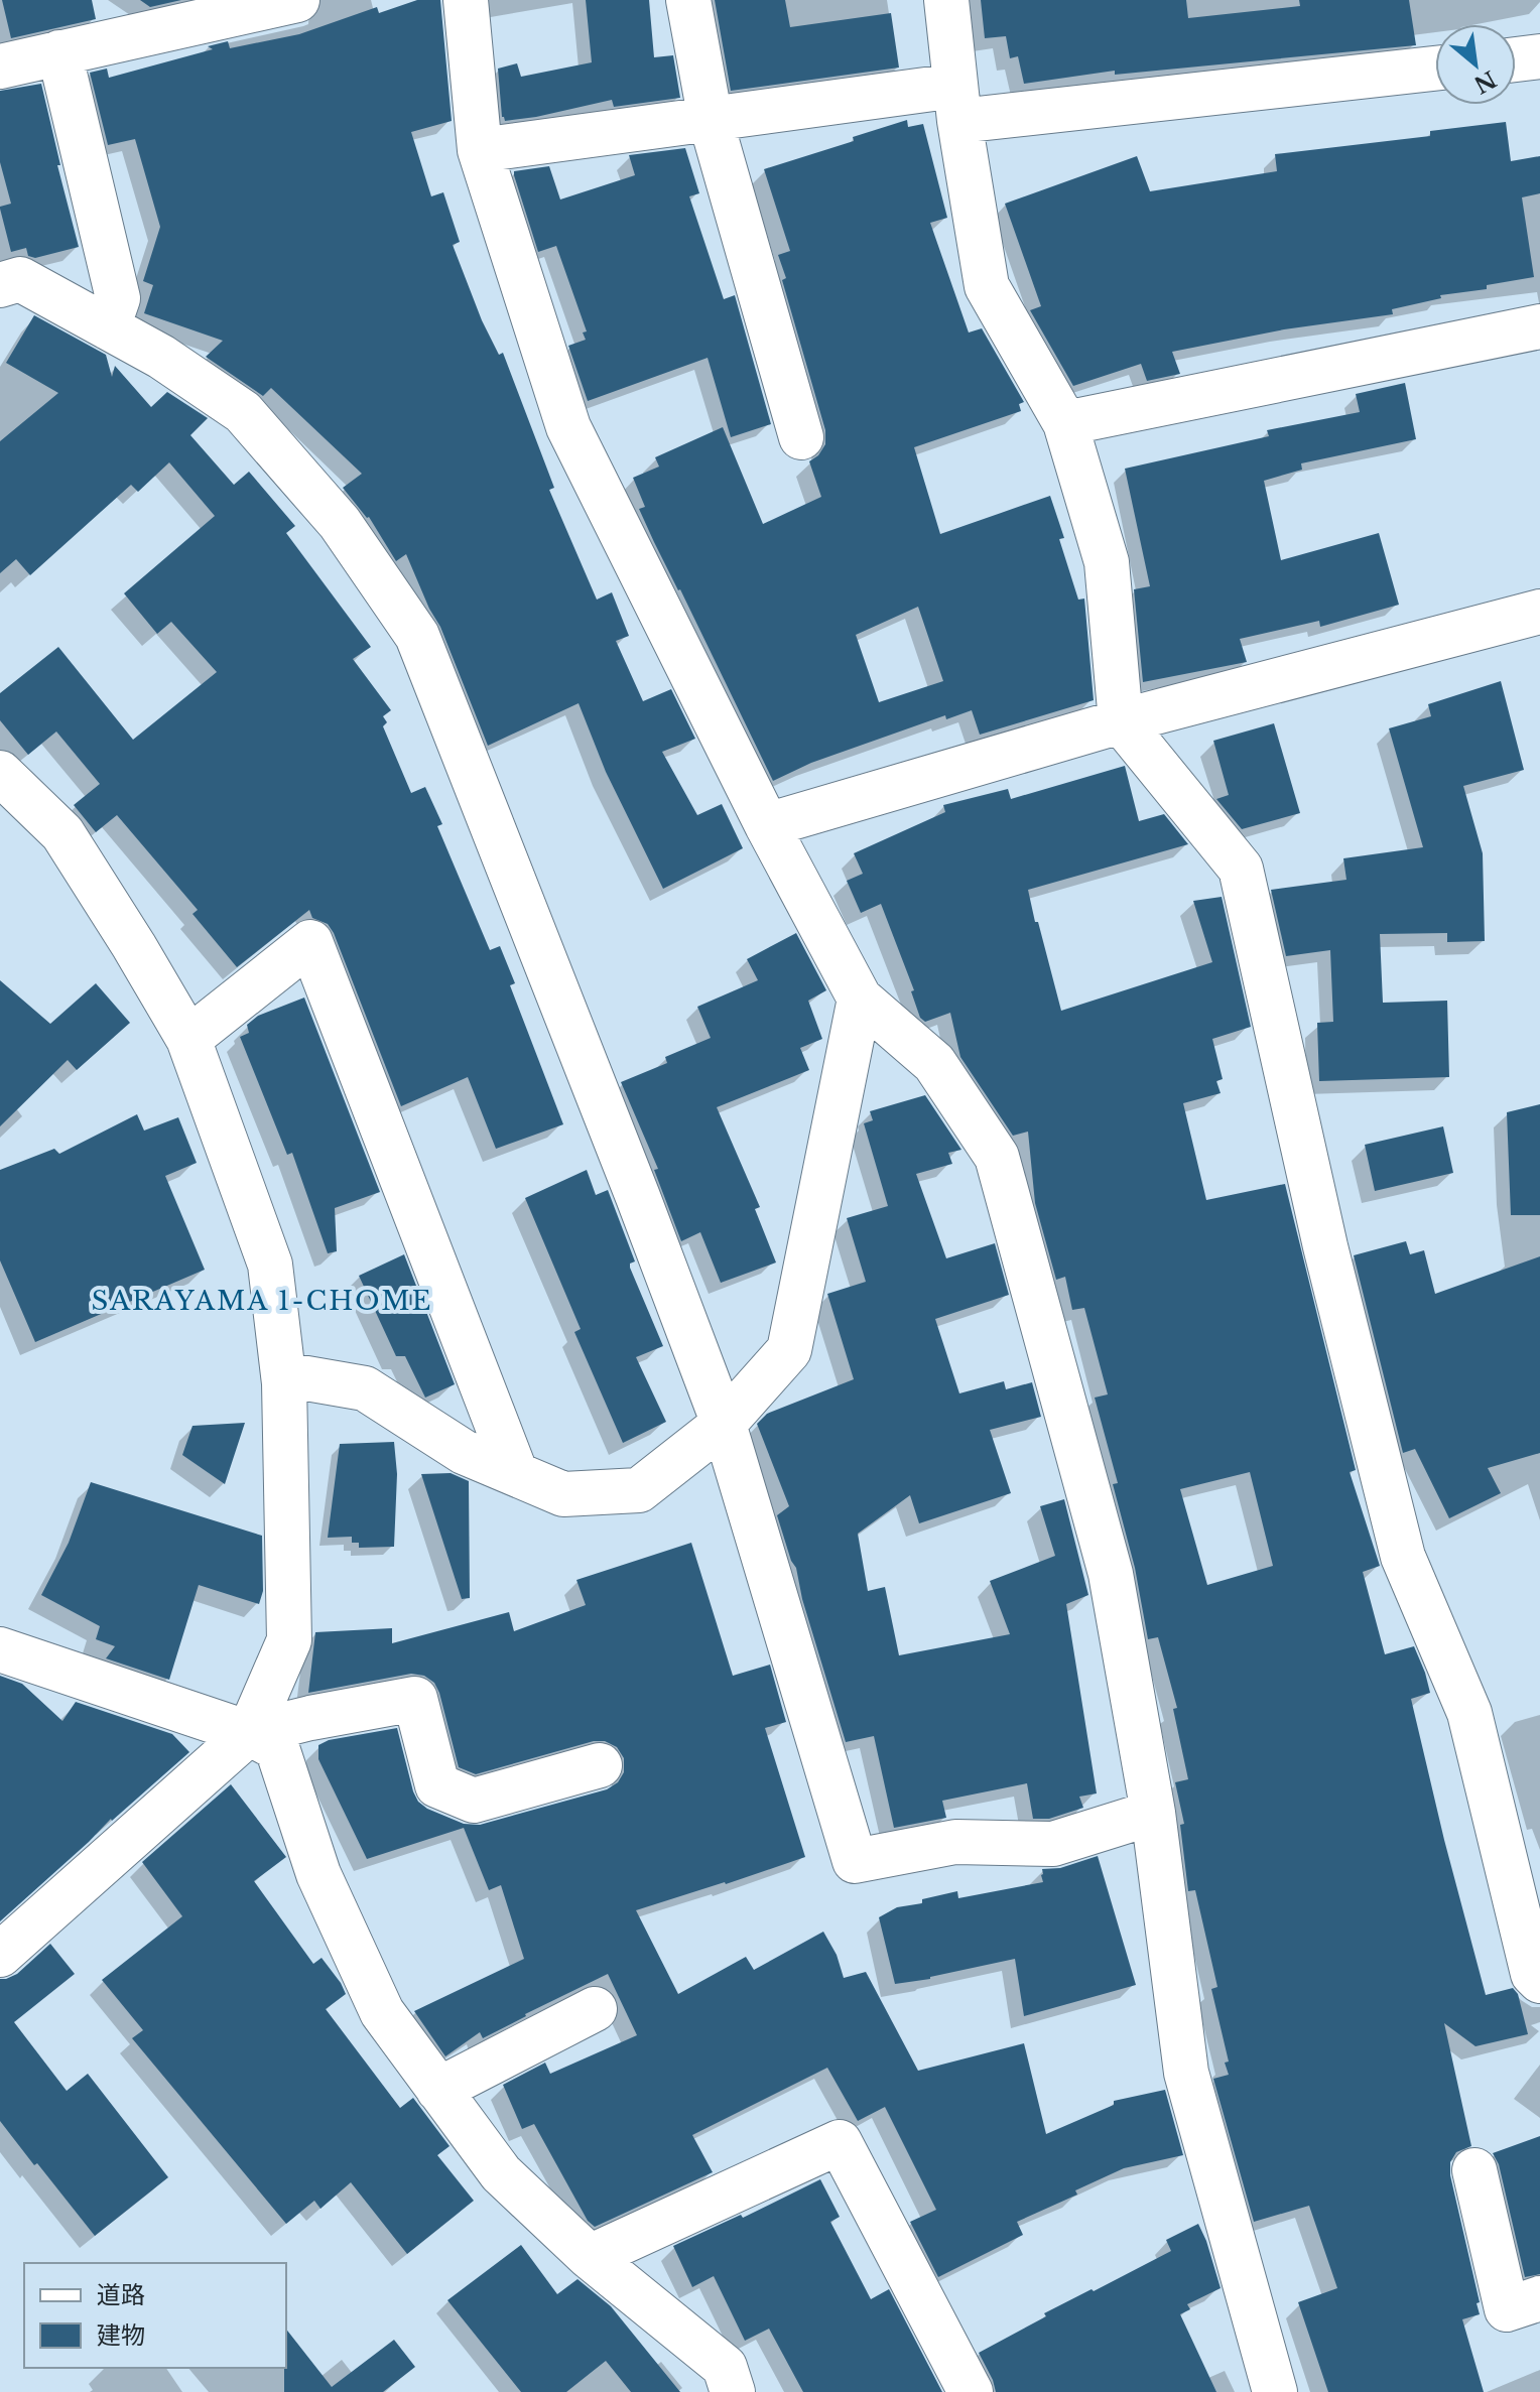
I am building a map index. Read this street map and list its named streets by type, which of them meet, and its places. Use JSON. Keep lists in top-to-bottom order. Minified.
{"districts":["SARAYAMA 1-CHOME"],"legend":["道路","建物"],"north":"bottom right"}
